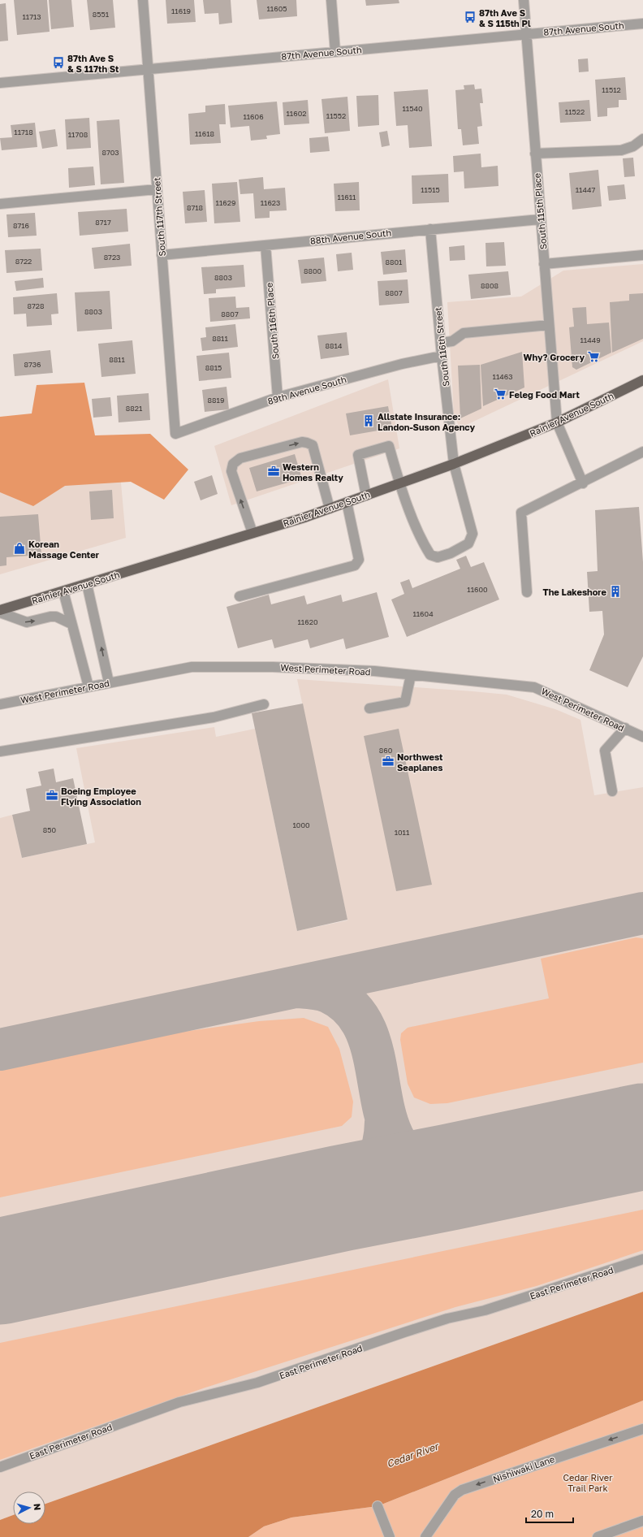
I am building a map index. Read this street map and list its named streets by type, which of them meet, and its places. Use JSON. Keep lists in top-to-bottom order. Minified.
{"streets":{"main road":["Rainier Avenue South"],"street":["87th Avenue South","South 115th Place","South 117th Street","88th Avenue South","South 116th Place","South 116th Street","89th Avenue South","West Perimeter Road","East Perimeter Road","Nishiwaki Lane"]},"crossings":[["87th Avenue South","South 115th Place"],["87th Avenue South","South 117th Street"],["South 115th Place","88th Avenue South"],["South 115th Place","Rainier Avenue South"],["South 117th Street","88th Avenue South"],["South 117th Street","89th Avenue South"],["88th Avenue South","South 116th Place"],["88th Avenue South","South 116th Street"],["South 116th Place","89th Avenue South"],["South 116th Street","89th Avenue South"],["South 116th Street","Rainier Avenue South"]],"one_way":["Nishiwaki Lane"],"water":["Cedar River"],"parks":["Cedar River Trail Park"],"places":{"bus stop":["87th Ave S & S 115th Pl","87th Ave S & S 117th St"],"supermarket":["Why? Grocery","Feleg Food Mart"],"building":["Allstate Insurance: Landon-Suson Agency","The Lakeshore"],"office":["Western Homes Realty","Northwest Seaplanes","Boeing Employee Flying Association"],"shop":["Korean Massage Center"]},"house_numbers":["11605","11619","8551","11713","11512","11540","11522","11602","11552","11606","11718","11618","11708","8703","11515","11447","11611","11629","11623","8718","8717","8716","8723","8722","8801","8800","8803","8808","8807","8728","8803","8807","8811","11449","8814","8811","8736","8815","11463","8819","8821","11600","11604","11620","860","1000","850","1011"],"scale_bar":"20 m","north":"right"}
